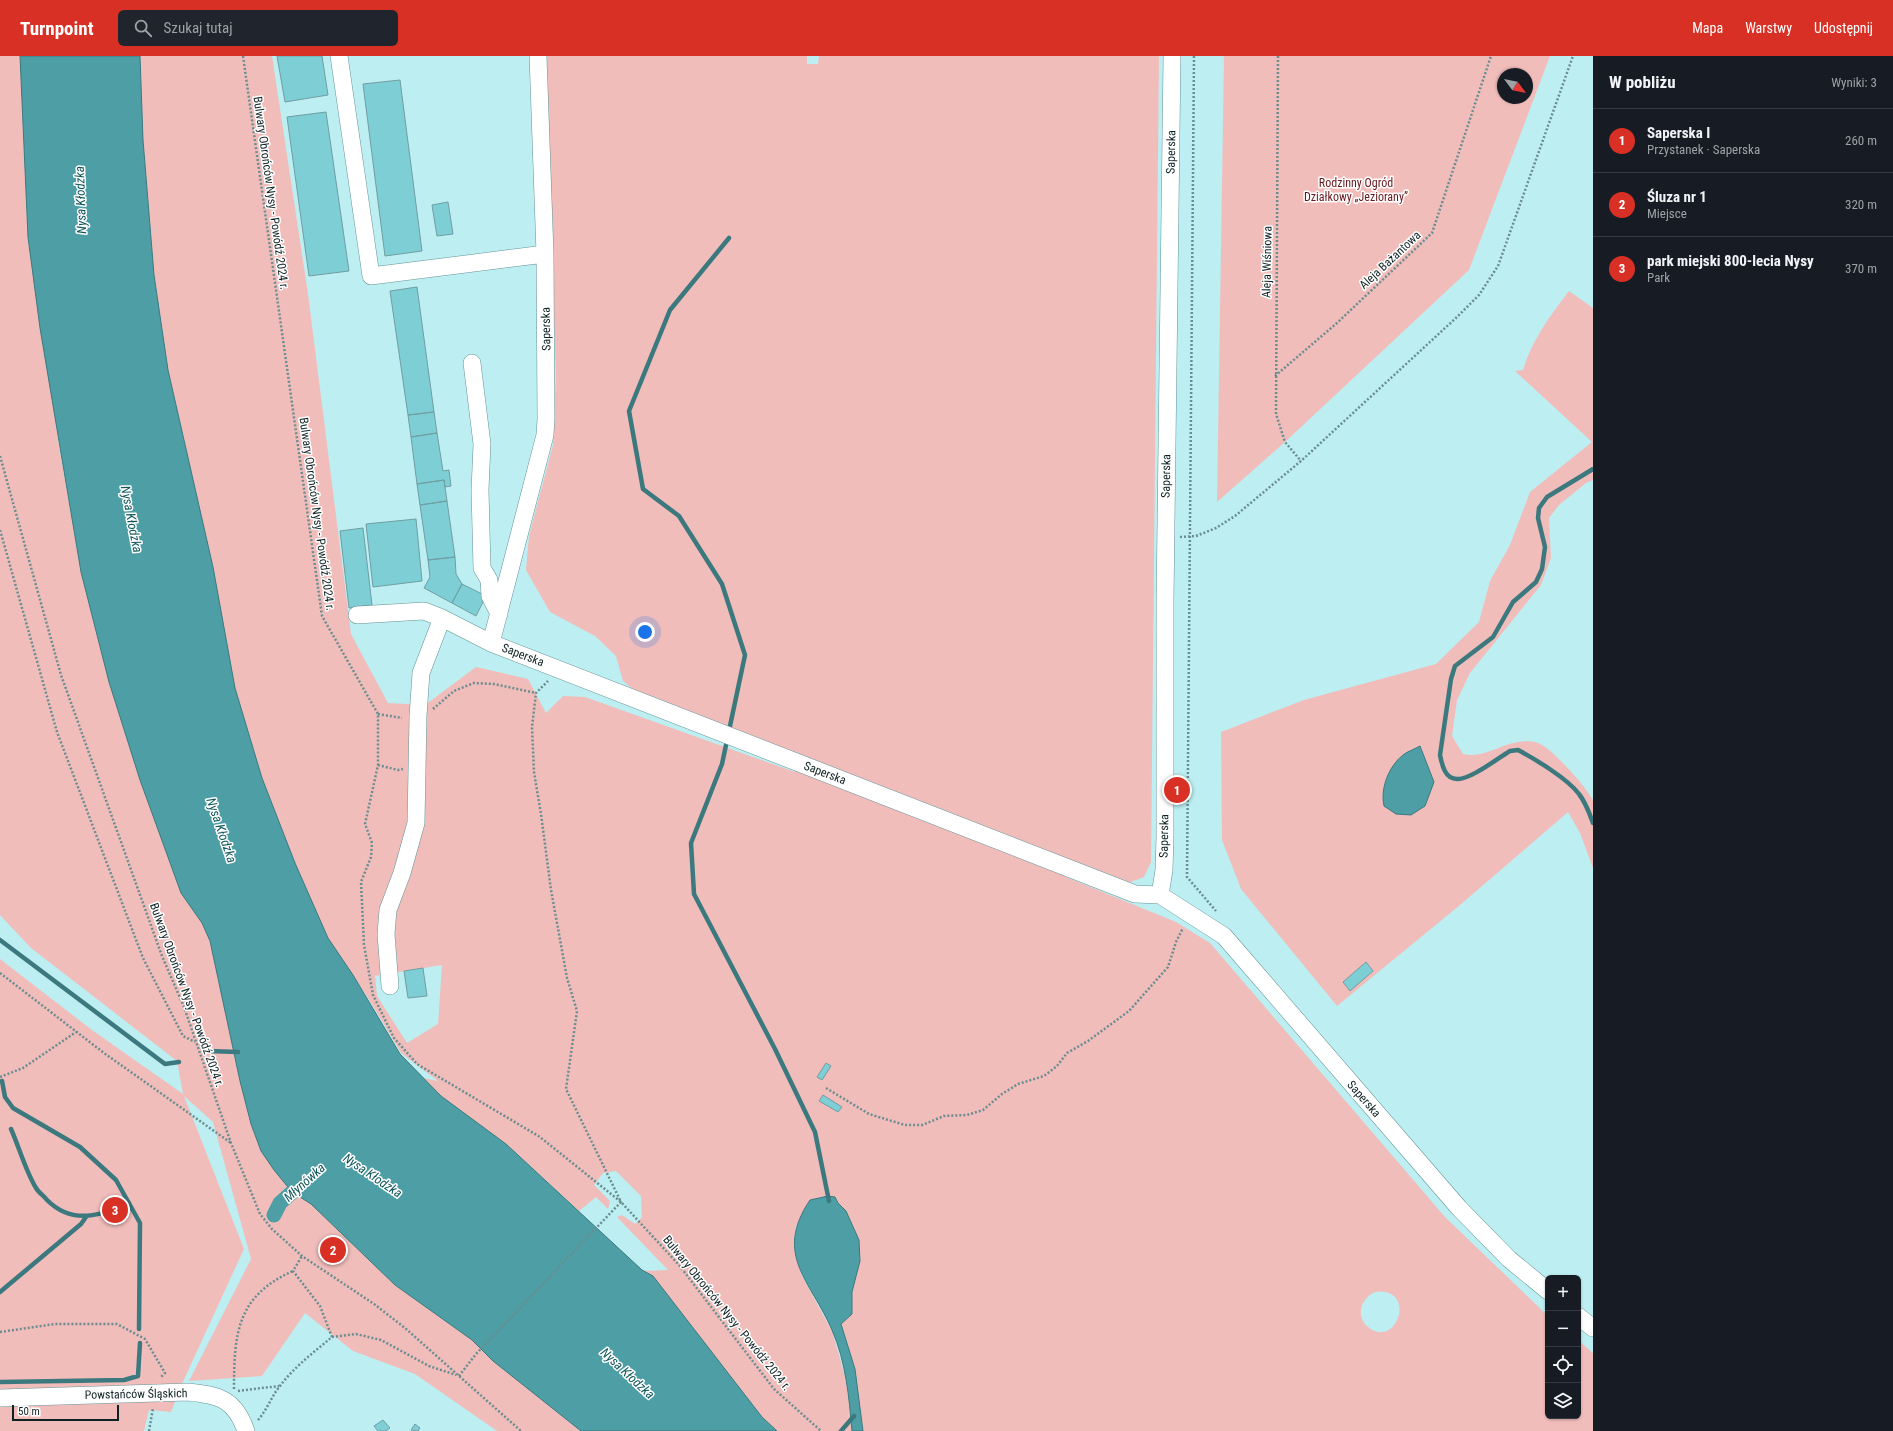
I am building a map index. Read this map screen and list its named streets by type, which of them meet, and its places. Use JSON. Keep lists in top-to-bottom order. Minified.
{"streets":{"street":["Saperska","Powstańców Śląskich"],"path":["Bulwary Obrońców Nysy - Powódź 2024 r.","Aleja Bażantowa","Aleja Wiśniowa"]},"crossings":[["Aleja Bażantowa","Aleja Wiśniowa"]],"water":["Nysa Kłodzka","Młynówka"],"parks":["Rodzinny Ogród Działkowy „Jeziorany”"],"scale_bar":"50 m","north":"bottom right","page":{"header":"Turnpoint","search":"Szukaj tutaj","nav":["Mapa","Warstwy","Udostępnij"],"heading":["W pobliżu","Wyniki: 3"],"list":[{"mark":"1","name":"Saperska I","note":"Przystanek · Saperska","value":"260 m"},{"mark":"2","name":"Śluza nr 1","note":"Miejsce","value":"320 m"},{"mark":"3","name":"park miejski 800-lecia Nysy","note":"Park","value":"370 m"}],"pins":["1","3","2"],"map_buttons":["+","−"],"scale":"50 m"}}
